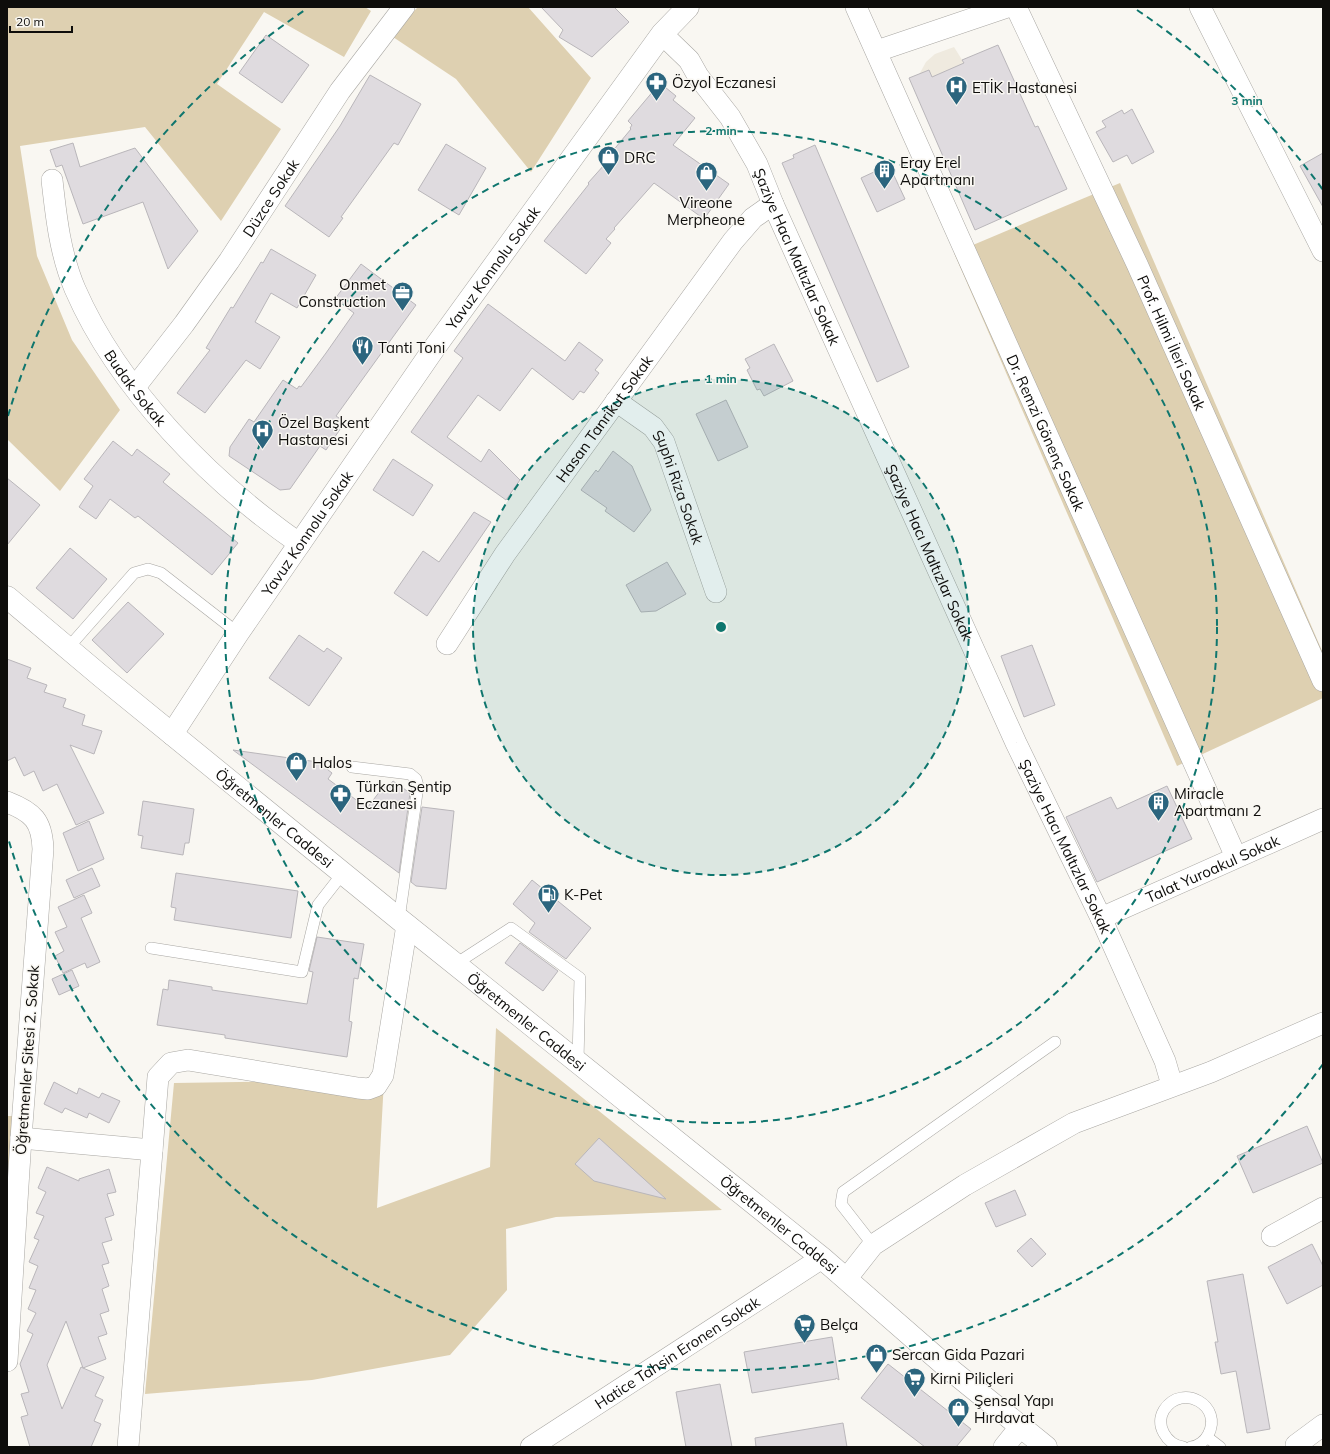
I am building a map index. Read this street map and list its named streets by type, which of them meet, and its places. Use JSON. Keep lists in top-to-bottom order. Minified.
{"streets":{"main road":["Yavuz Konnolu Sokak","Öğretmenler Caddesi"],"street":["Düzce Sokak","Şaziye Hacı Maltızlar Sokak","Prof. Hilmi İleri Sokak","Budak Sokak","Hasan Tanrikut Sokak","Dr. Remzi Gönenç Sokak","Suphi Riza Sokak","Talat Yuroakul Sokak","Öğretmenler Sitesi 2. Sokak","Hatice Tahsin Eronen Sokak"]},"crossings":[["Düzce Sokak","Budak Sokak"],["Şaziye Hacı Maltızlar Sokak","Yavuz Konnolu Sokak"],["Şaziye Hacı Maltızlar Sokak","Hasan Tanrikut Sokak"],["Şaziye Hacı Maltızlar Sokak","Talat Yuroakul Sokak"],["Yavuz Konnolu Sokak","Budak Sokak"],["Yavuz Konnolu Sokak","Öğretmenler Caddesi"],["Hasan Tanrikut Sokak","Suphi Riza Sokak"],["Dr. Remzi Gönenç Sokak","Talat Yuroakul Sokak"],["Öğretmenler Caddesi","Hatice Tahsin Eronen Sokak"]],"places":{"pharmacy":["Özyol Eczanesi","Türkan Şentip Eczanesi"],"hospital":["ETİK Hastanesi","Özel Başkent Hastanesi"],"shop":["DRC","Vireone Merpheone","Halos","Sercan Gida Pazari","Şensal Yapı Hırdavat"],"building":["Eray Erel Apartmanı","Miracle Apartmanı 2"],"office":["Onmet Construction"],"restaurant":["Tanti Toni"],"fuel station":["K-Pet"],"supermarket":["Belça","Kirni Piliçleri"]},"scale_bar":"20 m","rings":["3 min","2 min","1 min"]}
